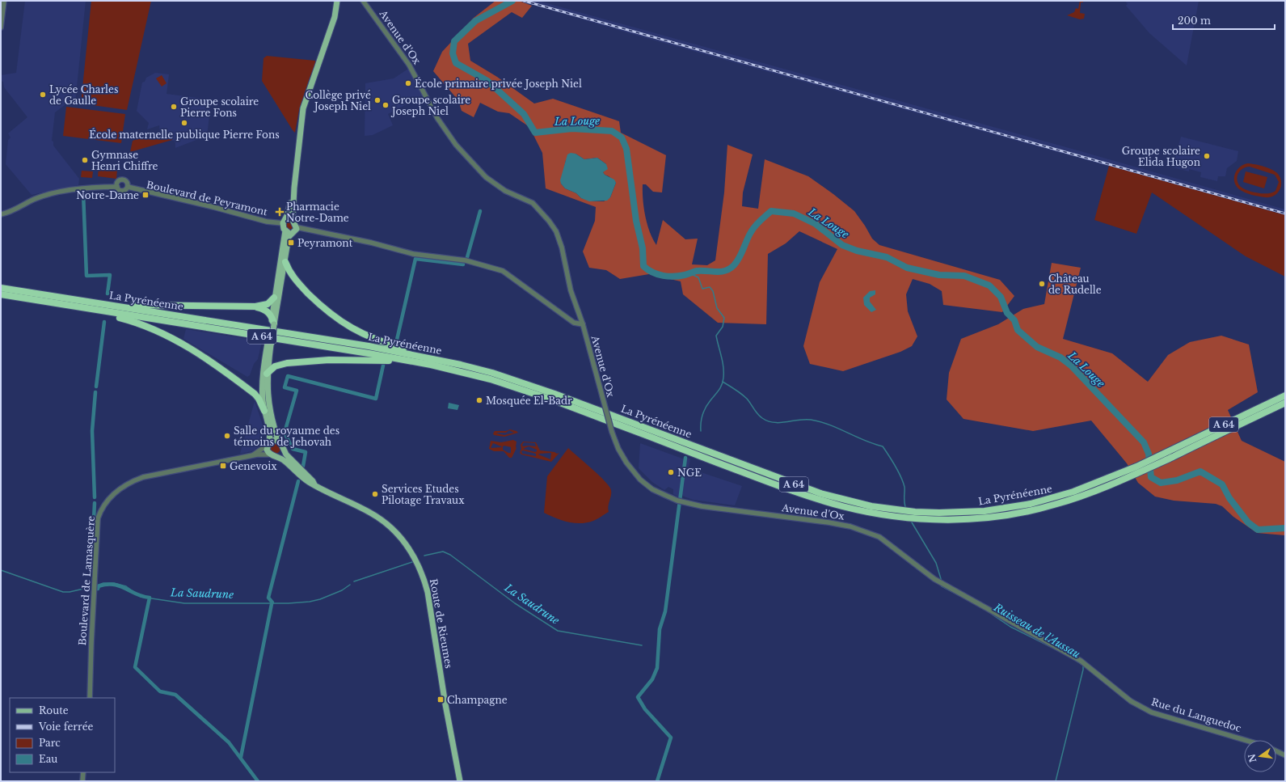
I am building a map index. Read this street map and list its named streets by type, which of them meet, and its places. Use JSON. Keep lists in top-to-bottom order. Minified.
{"streets":{"highway":["La Pyrénéenne","A 64"],"main road":["Route de Rieumes"],"street":["Avenue d'Ox","Boulevard de Peyramont","Boulevard de Lamasquère","Rue du Languedoc"]},"crossings":[["Avenue d'Ox","Rue du Languedoc"],["Boulevard de Lamasquère","Route de Rieumes"]],"water":["La Louge","La Saudrune","Ruisseau de l'Aussau"],"places":{"other":["École primaire privée Joseph Niel","Lycée Charles de Gaulle","Collège privé Joseph Niel","Groupe scolaire Joseph Niel","Groupe scolaire Pierre Fons","École maternelle publique Pierre Fons","Groupe scolaire Elida Hugon","Gymnase Henri Chiffre","Château de Rudelle","Mosquée El-Badr","Salle du royaume des témoins de Jehovah","NGE","Services Etudes Pilotage Travaux"],"transit":["Notre-Dame","Peyramont","Genevoix","Champagne"],"health":["Pharmacie Notre-Dame"]},"legend":["Route","Voie ferrée","Parc","Eau"],"scale_bar":"200 m","north":"left"}
